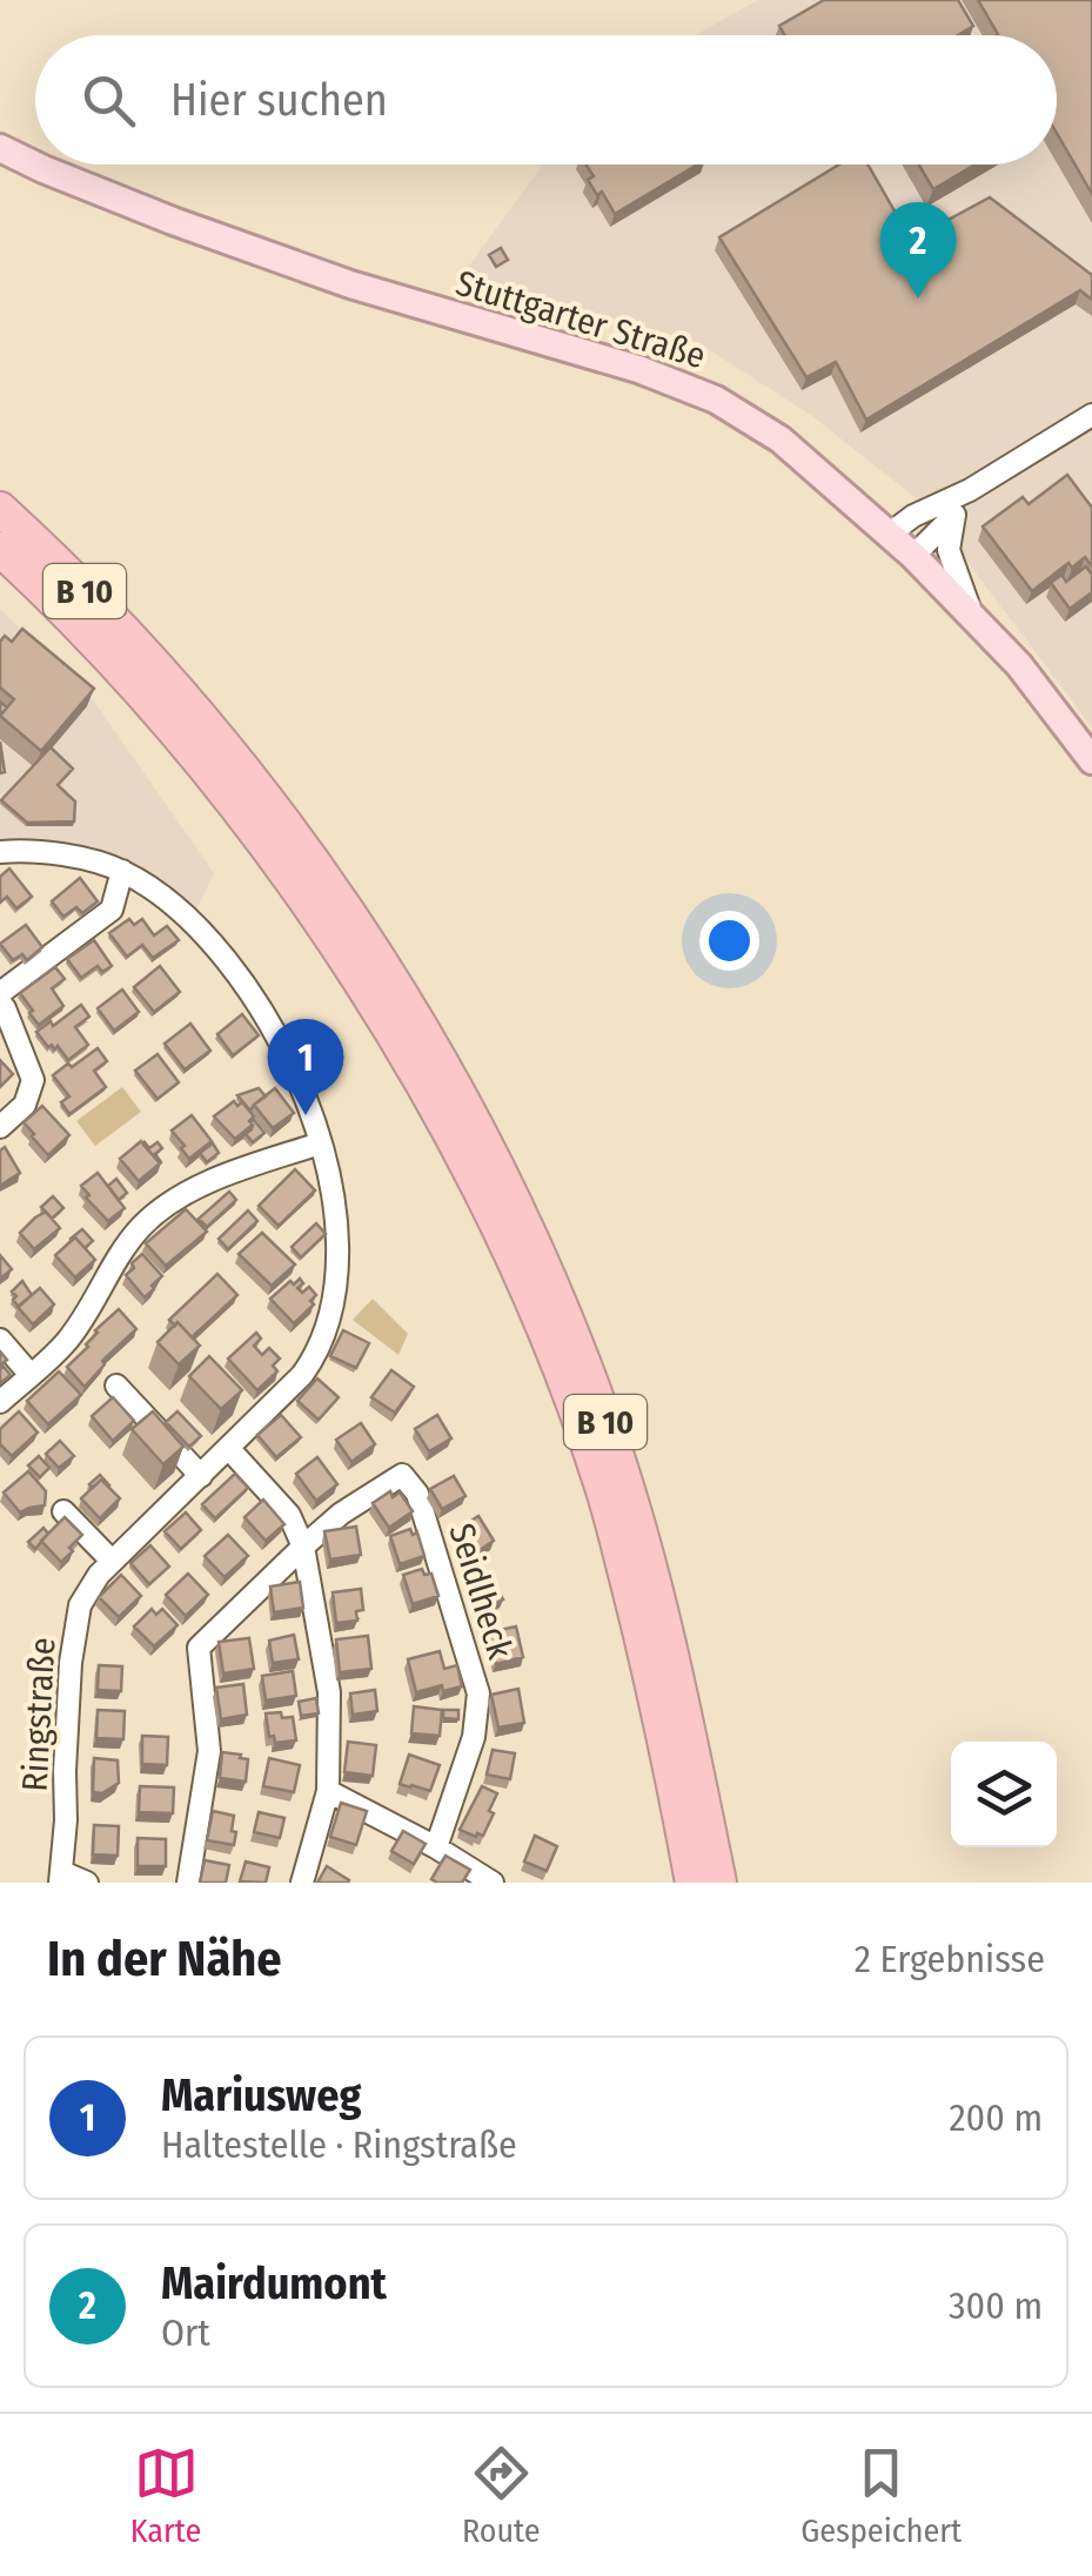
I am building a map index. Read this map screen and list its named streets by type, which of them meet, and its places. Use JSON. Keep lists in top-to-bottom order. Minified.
{"streets":{"highway":["B 10"],"main road":["Stuttgarter Straße"],"street":["Seidlheck","Ringstraße"]},"page":{"search":"Hier suchen","pins":["2","1"],"heading":["In der Nähe","2 Ergebnisse"],"list":[{"mark":"1","name":"Mariusweg","note":"Haltestelle · Ringstraße","value":"200 m"},{"mark":"2","name":"Mairdumont","note":"Ort","value":"300 m"}],"nav":["Karte","Route","Gespeichert"]}}
